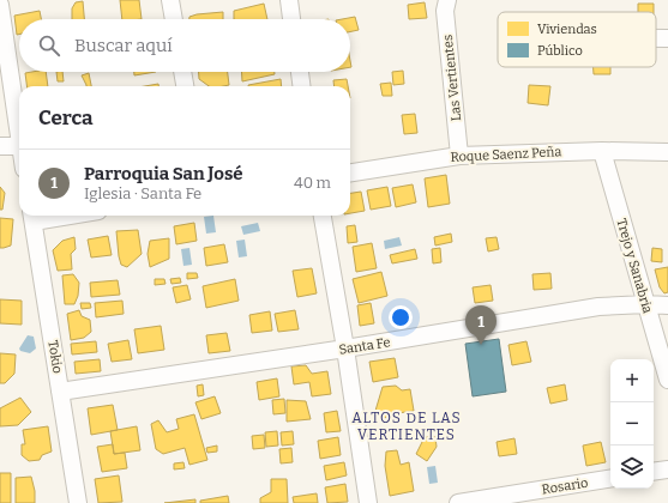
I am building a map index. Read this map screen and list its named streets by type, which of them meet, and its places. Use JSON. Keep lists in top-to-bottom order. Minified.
{"streets":{"street":["Las Vertientes","Roque Saenz Peña","Trejo y Sanabria","Santa Fe","Tokio","Rosario"]},"crossings":[["Las Vertientes","Roque Saenz Peña"],["Roque Saenz Peña","Trejo y Sanabria"],["Trejo y Sanabria","Santa Fe"],["Santa Fe","Tokio"]],"districts":["ALTOS DE LAS VERTIENTES"],"legend":["Viviendas","Público"],"page":{"search":"Buscar aquí","heading":"Cerca","list":[{"mark":"1","name":"Parroquia San José","note":"Iglesia · Santa Fe","value":"40 m"}],"pins":"1","map_buttons":["+","−"]}}
